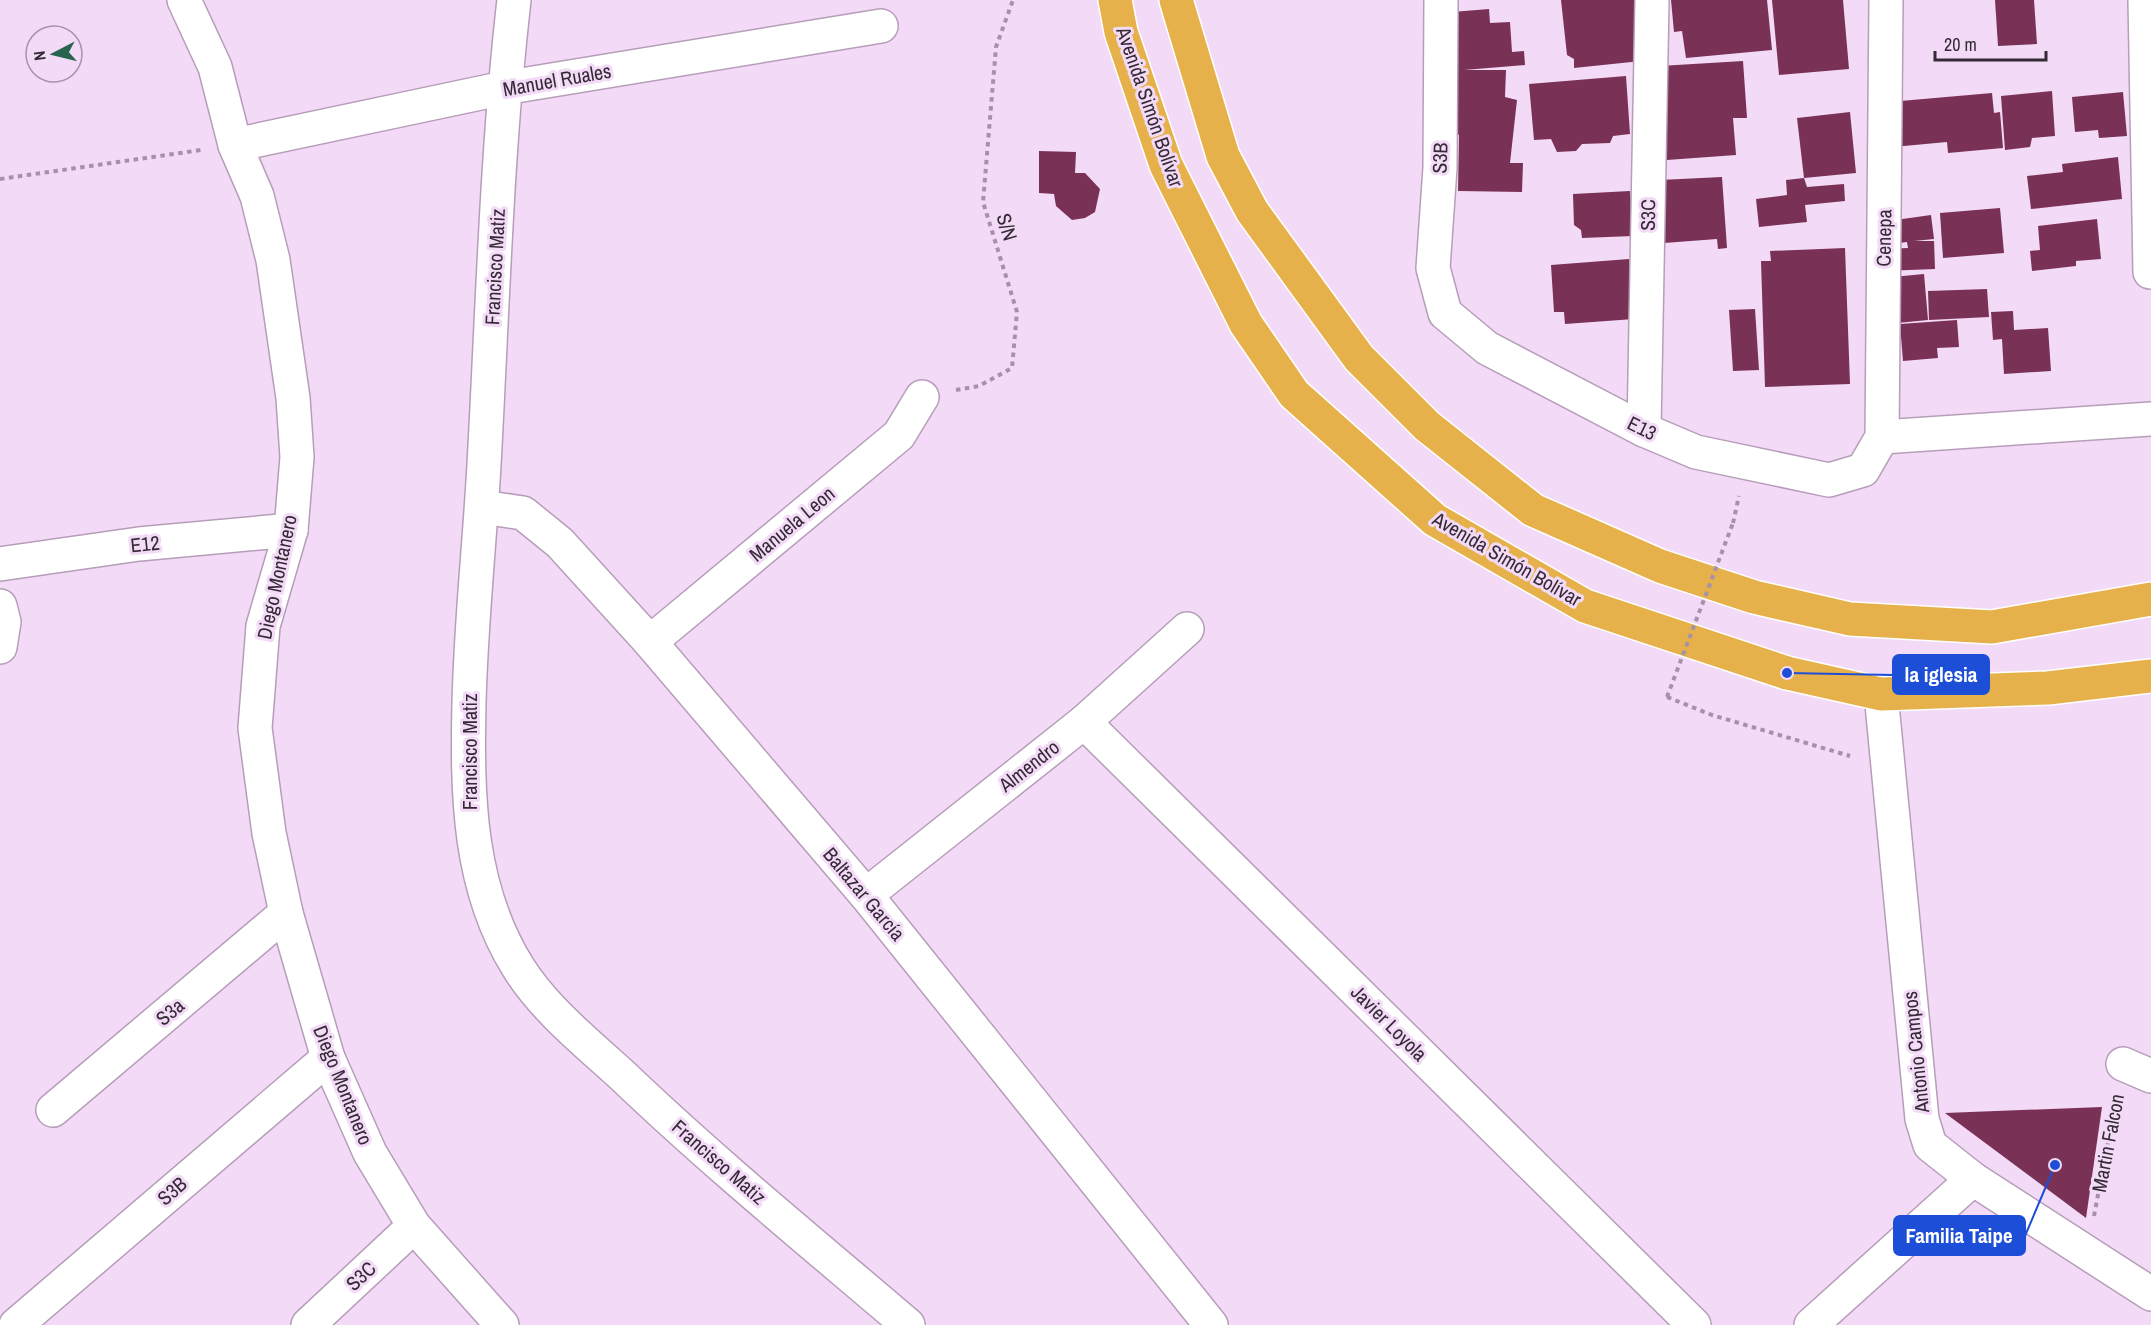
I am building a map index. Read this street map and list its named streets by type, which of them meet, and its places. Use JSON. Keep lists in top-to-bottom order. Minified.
{"streets":{"highway":["Avenida Simón Bolívar"],"street":["Manuel Ruales","S3B","S3C","Cenepa","Francisco Matiz","E13","Manuela Leon","E12","Diego Montanero","Almendro","Baltazar García","S3a","Javier Loyola","Antonio Campos"],"path":["S/N","Martin Falcon"]},"crossings":[["Manuel Ruales","Francisco Matiz"],["Manuel Ruales","Diego Montanero"],["Avenida Simón Bolívar","Antonio Campos"],["S3B","E13"],["S3B","Diego Montanero"],["S3C","E13"],["S3C","Diego Montanero"],["S/N","Manuela Leon"],["Cenepa","E13"],["Francisco Matiz","Baltazar García"],["Manuela Leon","Baltazar García"],["E12","Diego Montanero"],["Diego Montanero","S3a"],["Almendro","Baltazar García"],["Almendro","Javier Loyola"],["Antonio Campos","Martin Falcon"]],"places":["la iglesia","Familia Taipe"],"scale_bar":"20 m","north":"left"}
